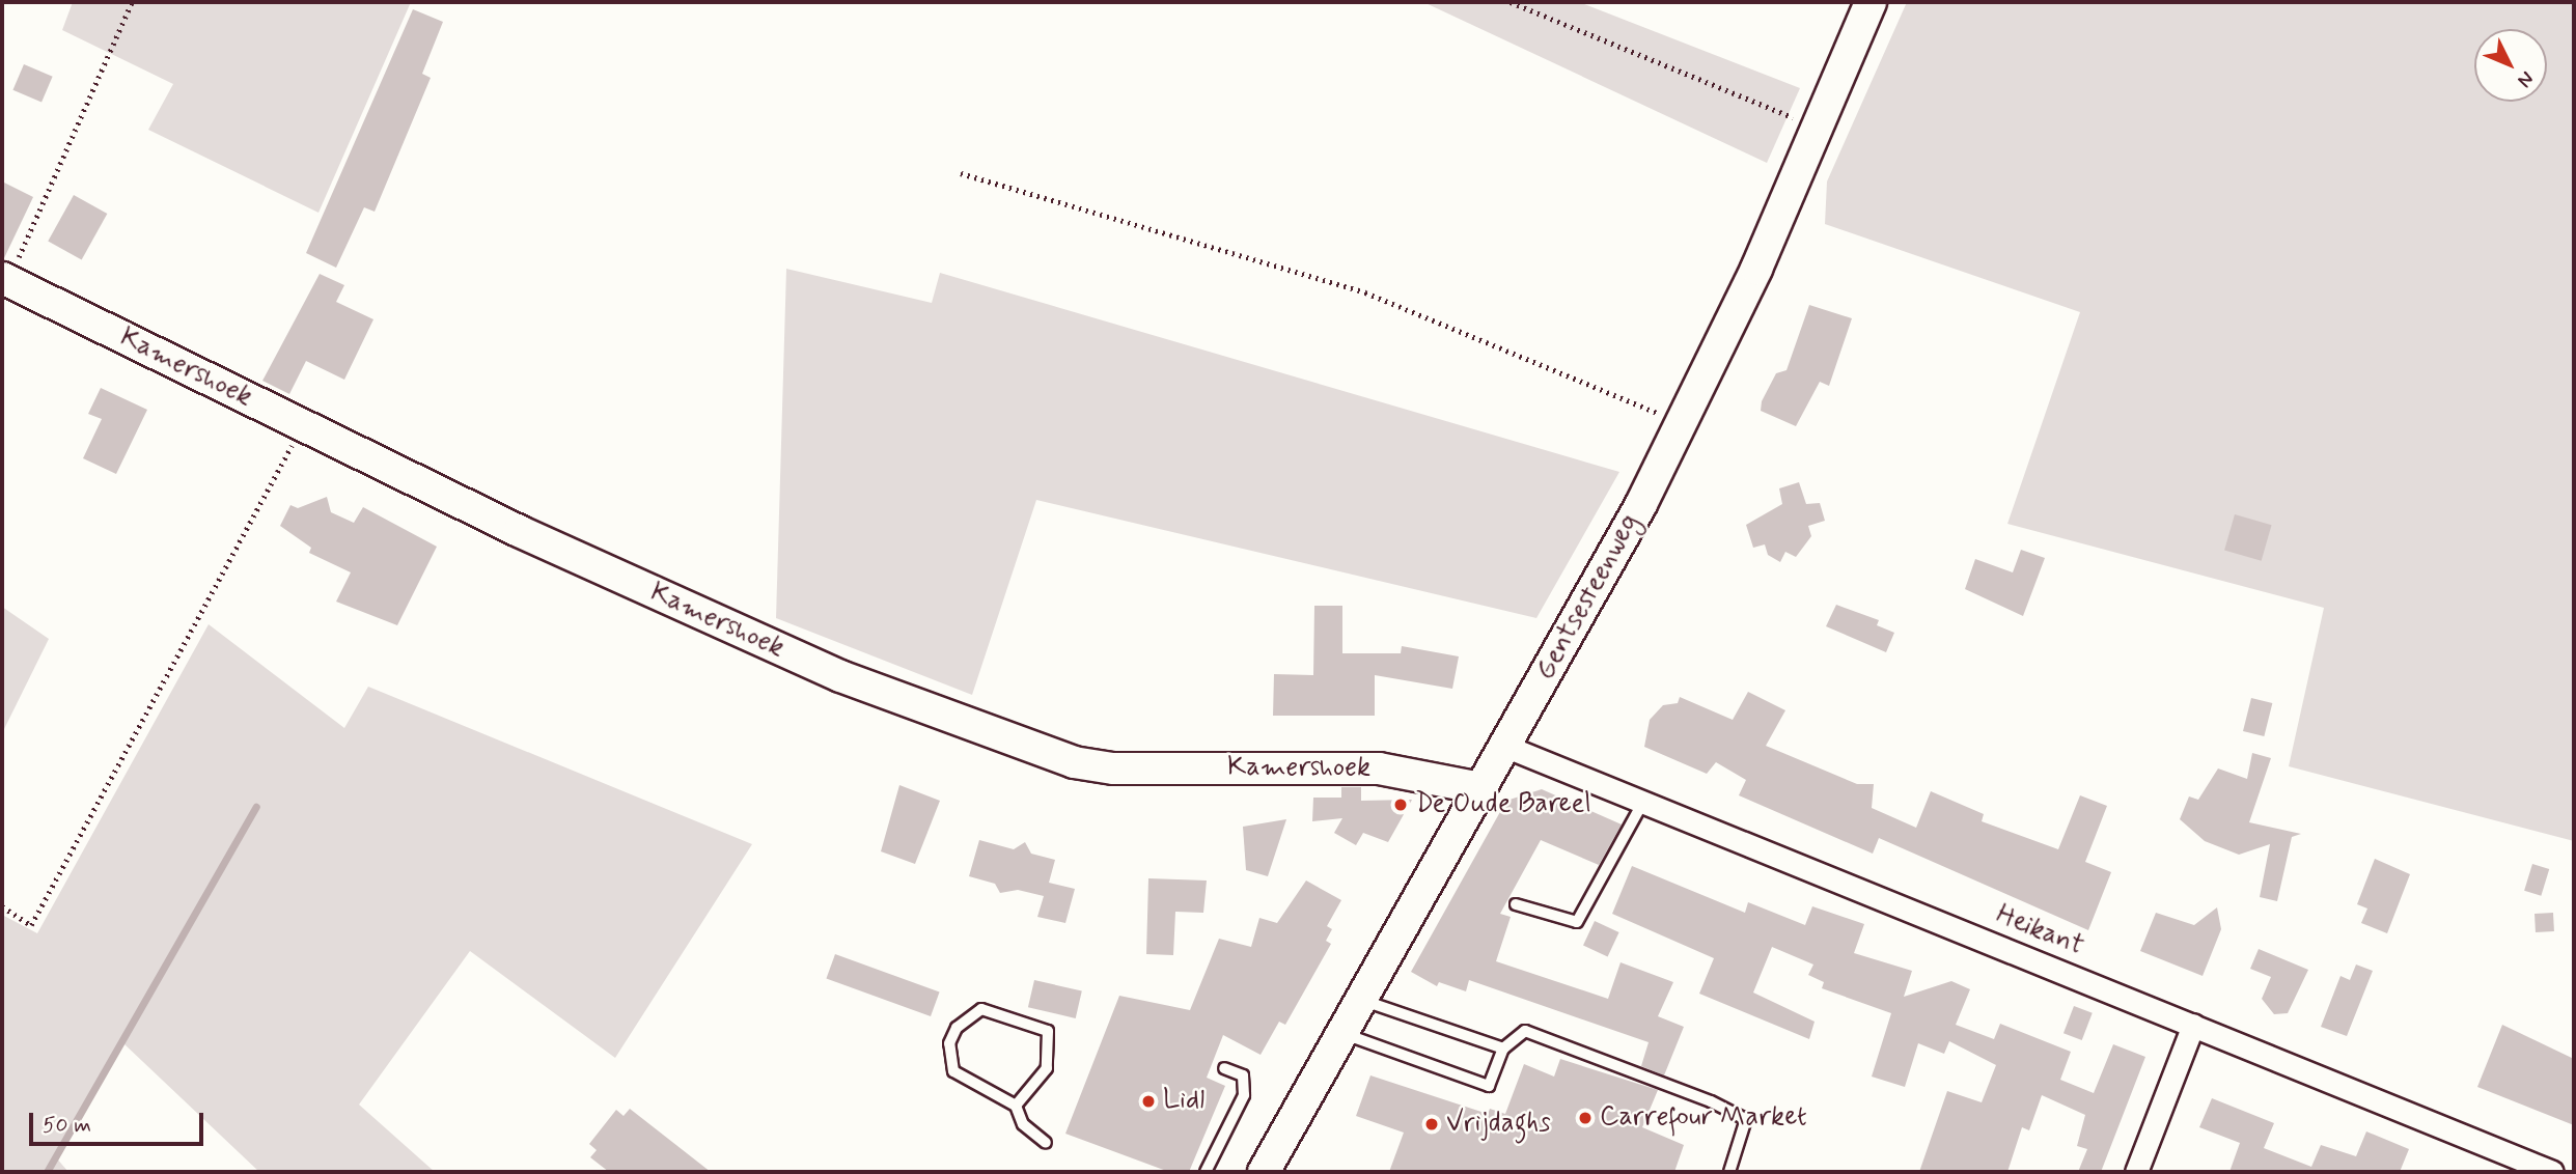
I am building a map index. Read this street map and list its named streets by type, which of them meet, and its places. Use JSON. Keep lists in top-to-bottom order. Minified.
{"streets":{"street":["Kamershoek","Gentsesteenweg","Heikant"]},"crossings":[["Kamershoek","Gentsesteenweg"],["Gentsesteenweg","Heikant"]],"places":["De Oude Bareel","Lidl","Carrefour Market","Vrijdaghs"],"scale_bar":"50 m","north":"bottom right"}
